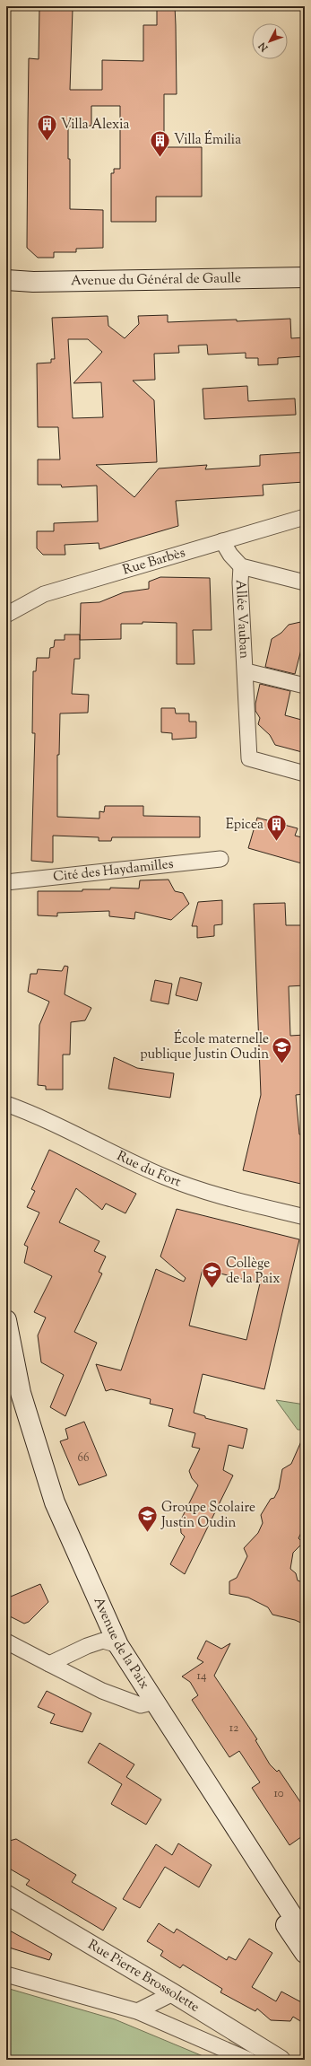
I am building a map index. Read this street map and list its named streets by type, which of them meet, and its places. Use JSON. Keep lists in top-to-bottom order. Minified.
{"streets":{"main road":["Avenue du Général de Gaulle","Avenue de la Paix"],"street":["Rue Barbès","Allée Vauban","Cité des Haydamilles","Rue du Fort","Rue Pierre Brossolette"]},"places":{"building":["Villa Alexia","Villa Émilia","Epicea"],"school or university":["École maternelle publique Justin Oudin","Collège de la Paix","Groupe Scolaire Justin Oudin"]},"house_numbers":["66","14","12","10"],"north":"bottom left"}
